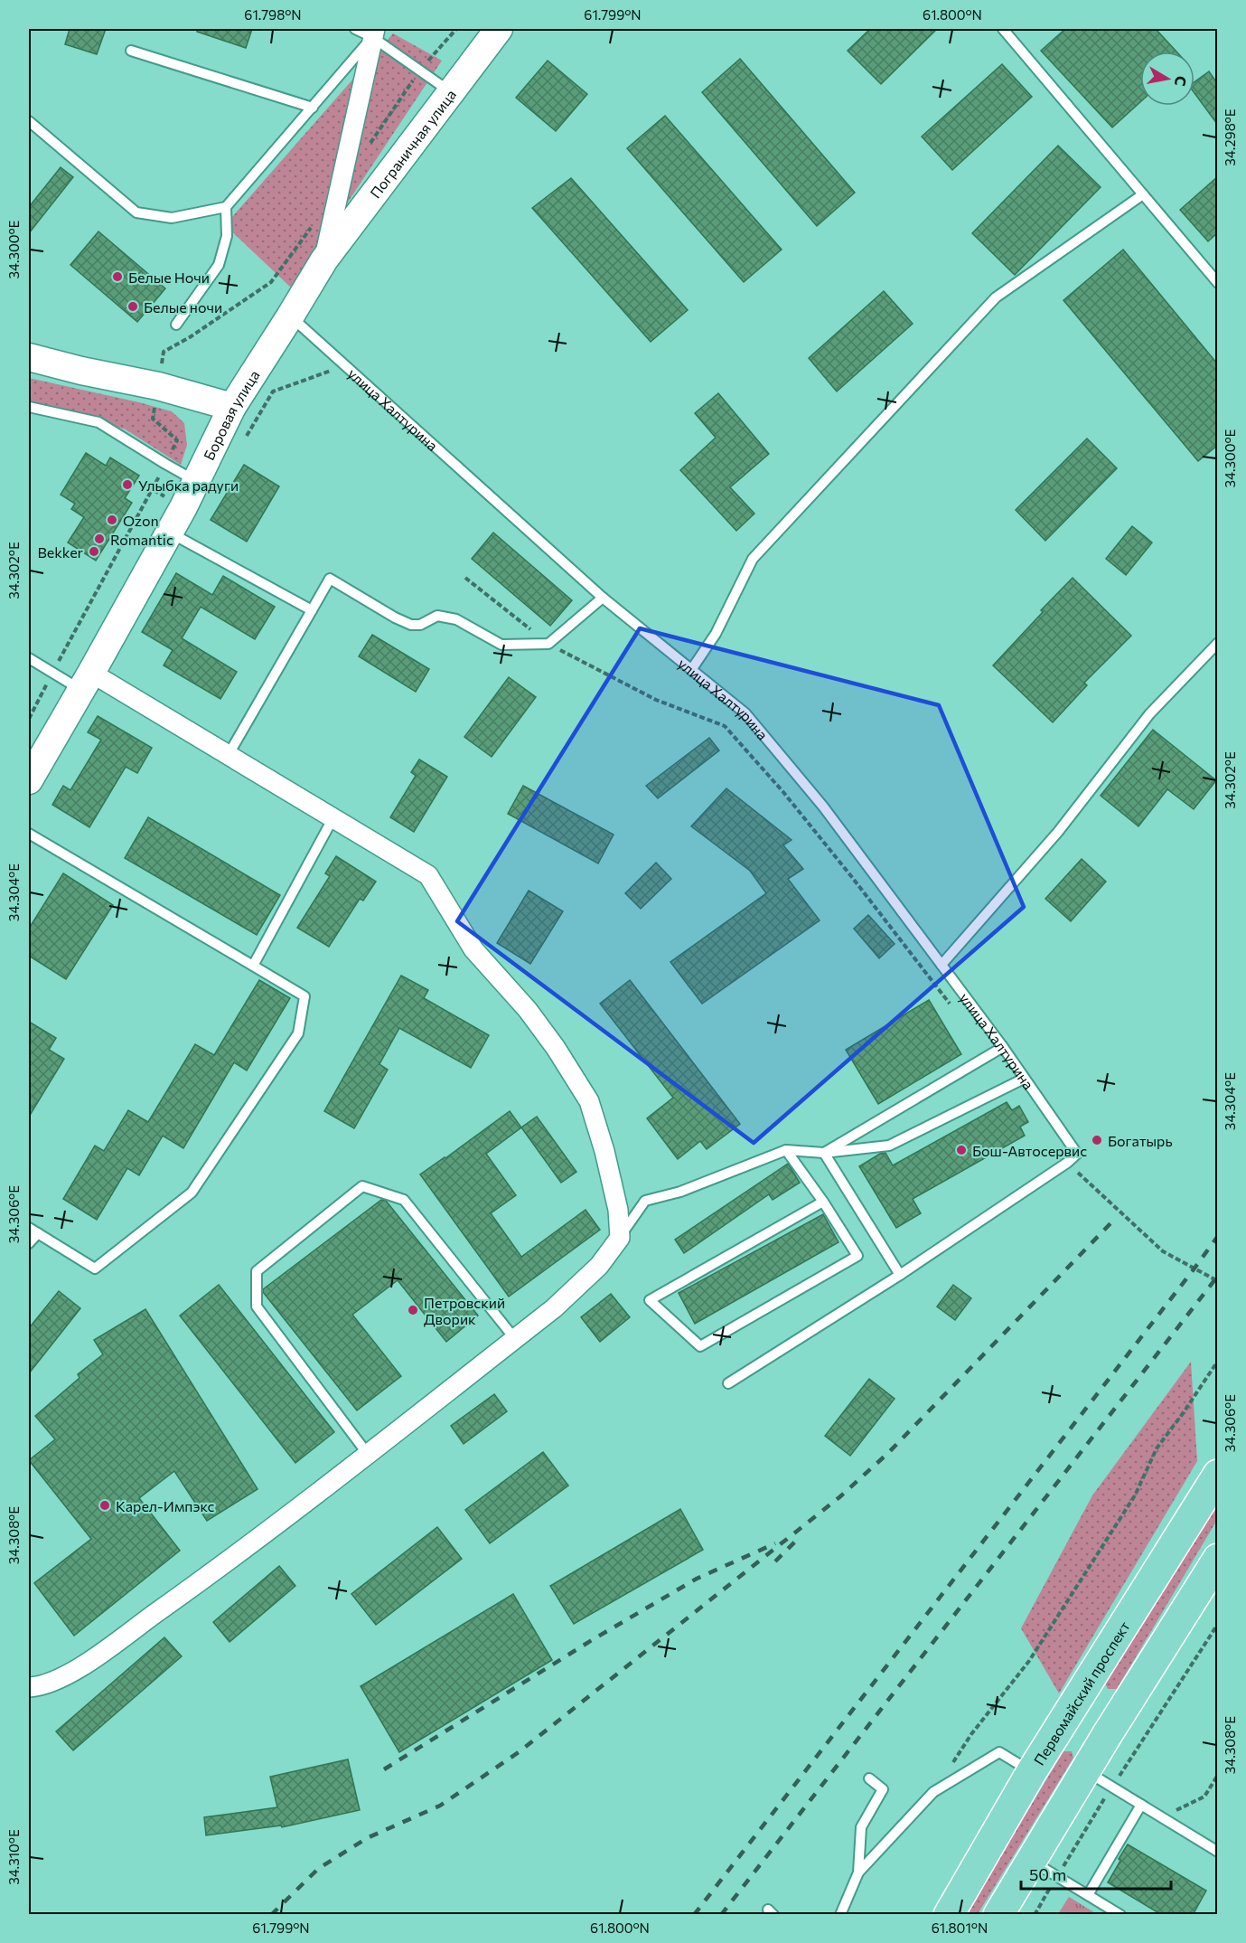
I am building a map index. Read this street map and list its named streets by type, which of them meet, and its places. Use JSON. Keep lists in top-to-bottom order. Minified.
{"streets":{"main road":["Пограничная улица","Боровая улица","Первомайский проспект"],"lane":["улица Халтурина"]},"crossings":[["Пограничная улица","Боровая улица"],["улица Халтурина","Боровая улица"]],"places":["Белые Ночи","Белые ночи","Улыбка радуги","Ozon","Romantic","Bekker","Богатырь","Бош-Автосервис","Петровский Дворик","Карел-Импэкс"],"scale_bar":"50 m","north":"right","coordinates":["61.798°N","61.799°N","61.800°N","34.298°E","34.300°E","34.302°E","34.304°E","34.306°E","34.308°E","34.310°E","61.801°N"]}
